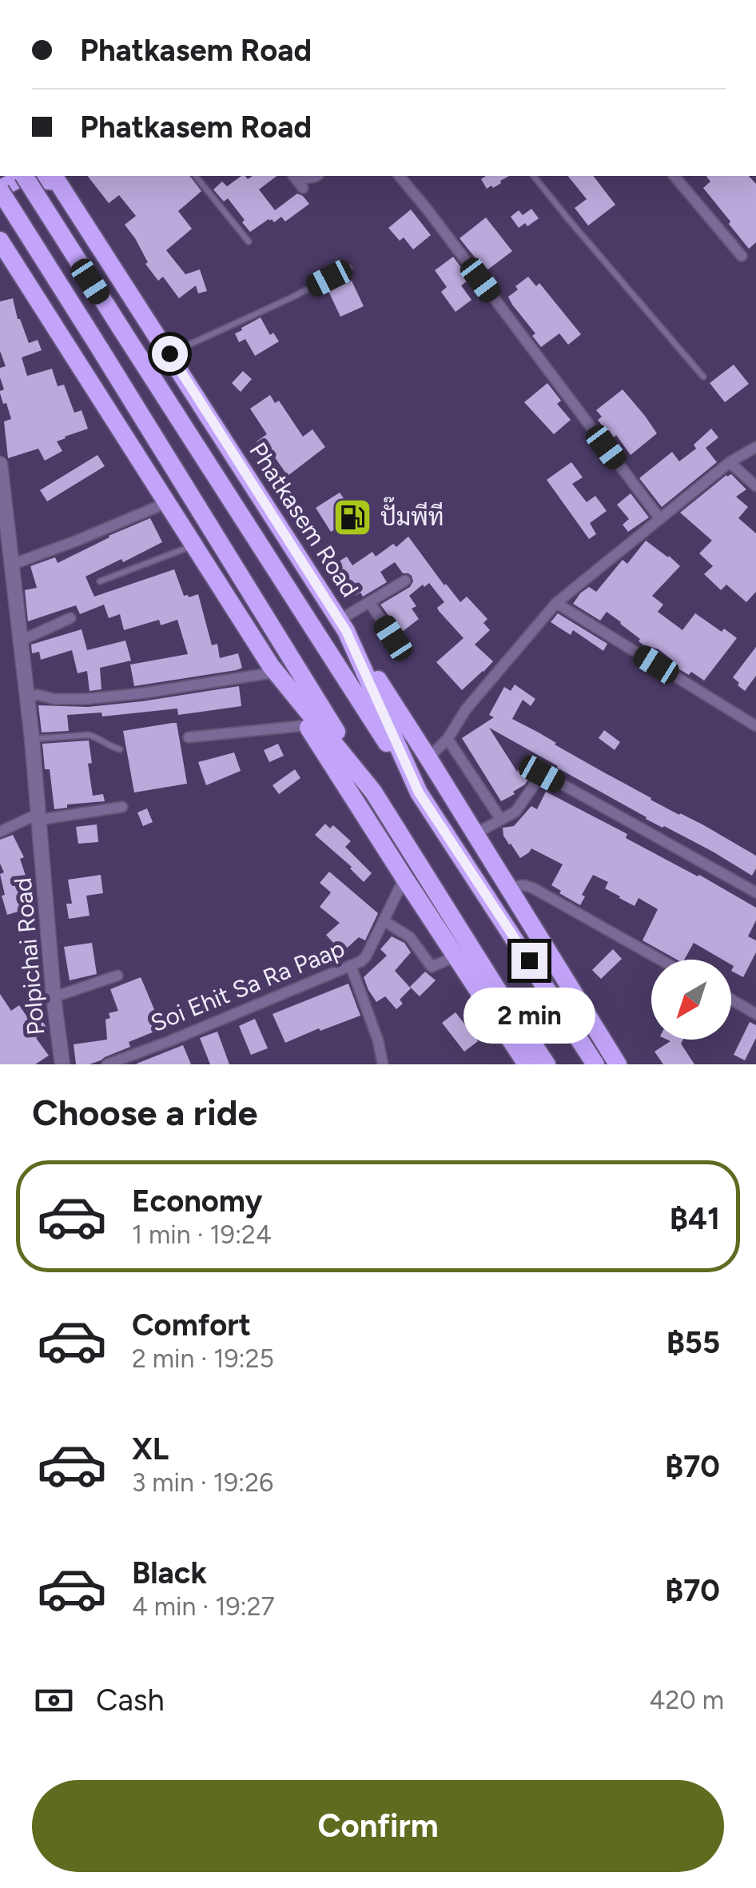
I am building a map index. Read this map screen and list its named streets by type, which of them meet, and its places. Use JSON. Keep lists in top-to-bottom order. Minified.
{"streets":{"highway":["Phatkasem Road"],"street":["Polpichai Road","Soi Ehit Sa Ra Paap"]},"places":{"fuel station":["ปั๊มพีที"]},"north":"bottom left","page":{"banner":["Phatkasem Road","Phatkasem Road"],"bubble":"2 min","heading":"Choose a ride","list":[{"name":"Economy","note":"1 min · 19:24","value":"฿41"},{"name":"Comfort","note":"2 min · 19:25","value":"฿55"},{"name":"XL","note":"3 min · 19:26","value":"฿70"},{"name":"Black","note":"4 min · 19:27","value":"฿70"}],"pay":["Cash","420 m"],"buttons":"Confirm"}}
